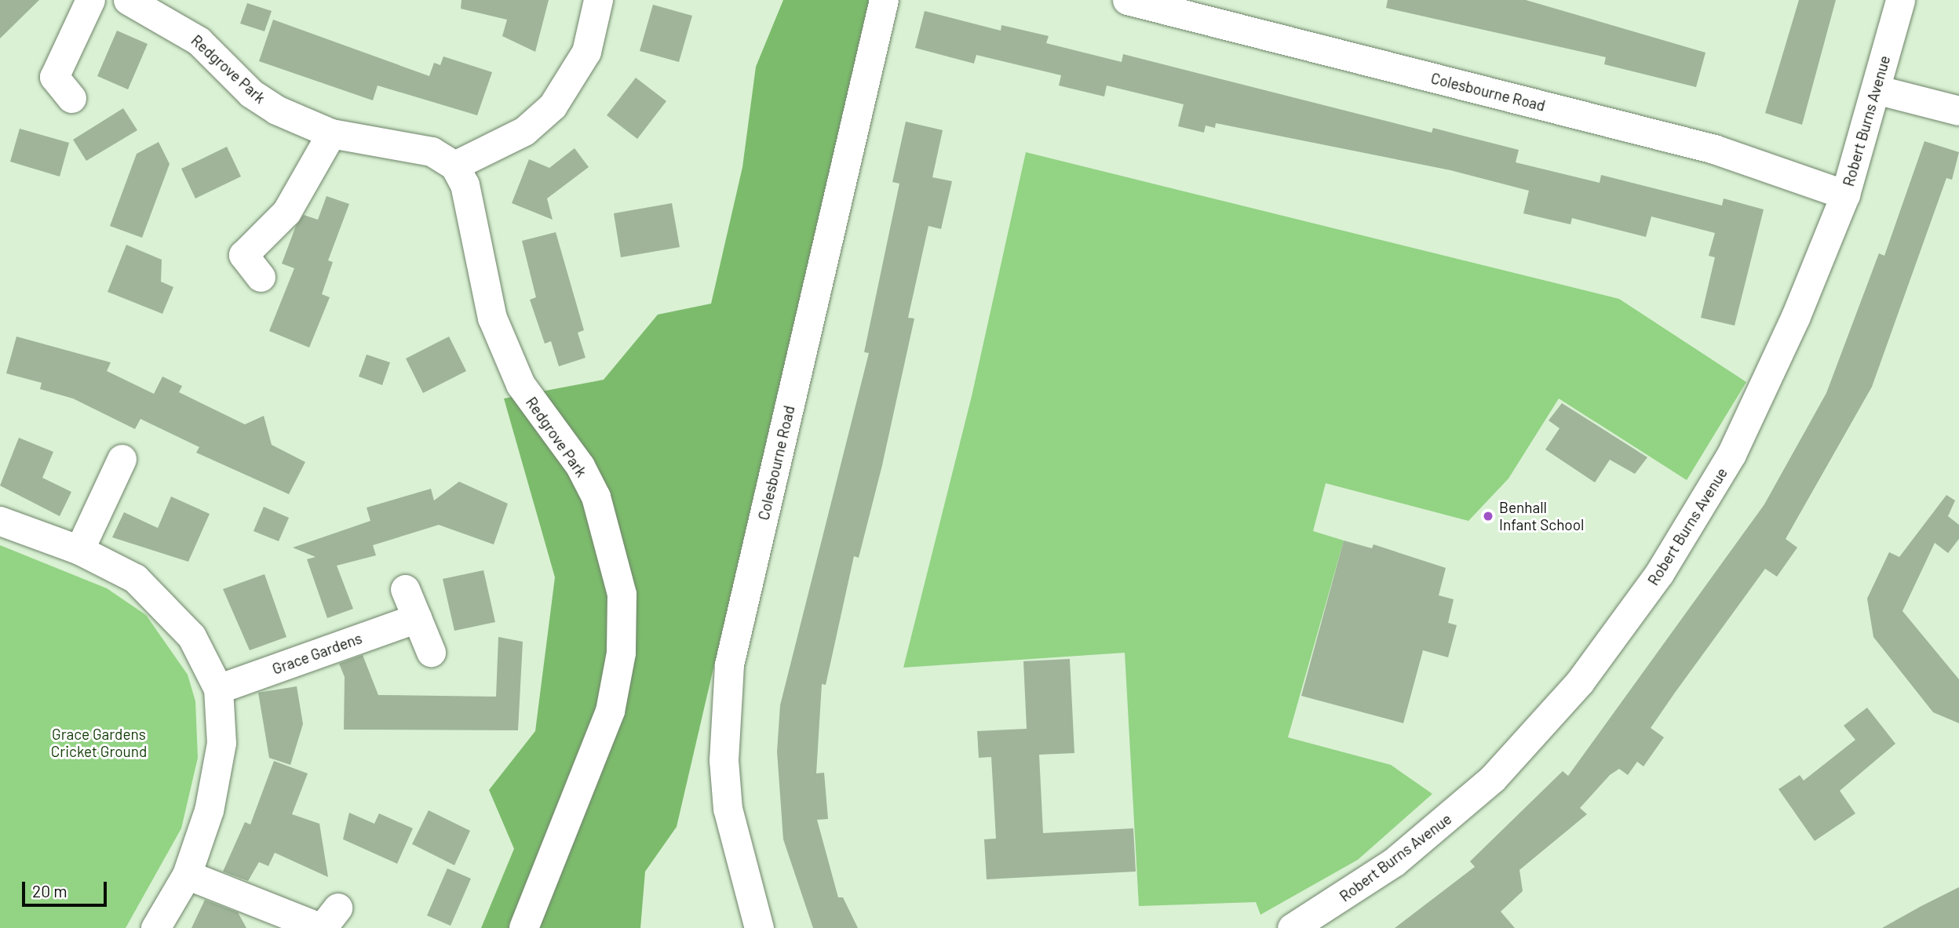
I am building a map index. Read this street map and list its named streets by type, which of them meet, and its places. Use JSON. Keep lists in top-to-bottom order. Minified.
{"streets":{"street":["Redgrove Park","Colesbourne Road","Robert Burns Avenue","Grace Gardens"]},"crossings":[["Colesbourne Road","Robert Burns Avenue"]],"parks":["Grace Gardens Cricket Ground"],"places":["Benhall Infant School"],"scale_bar":"20 m"}
